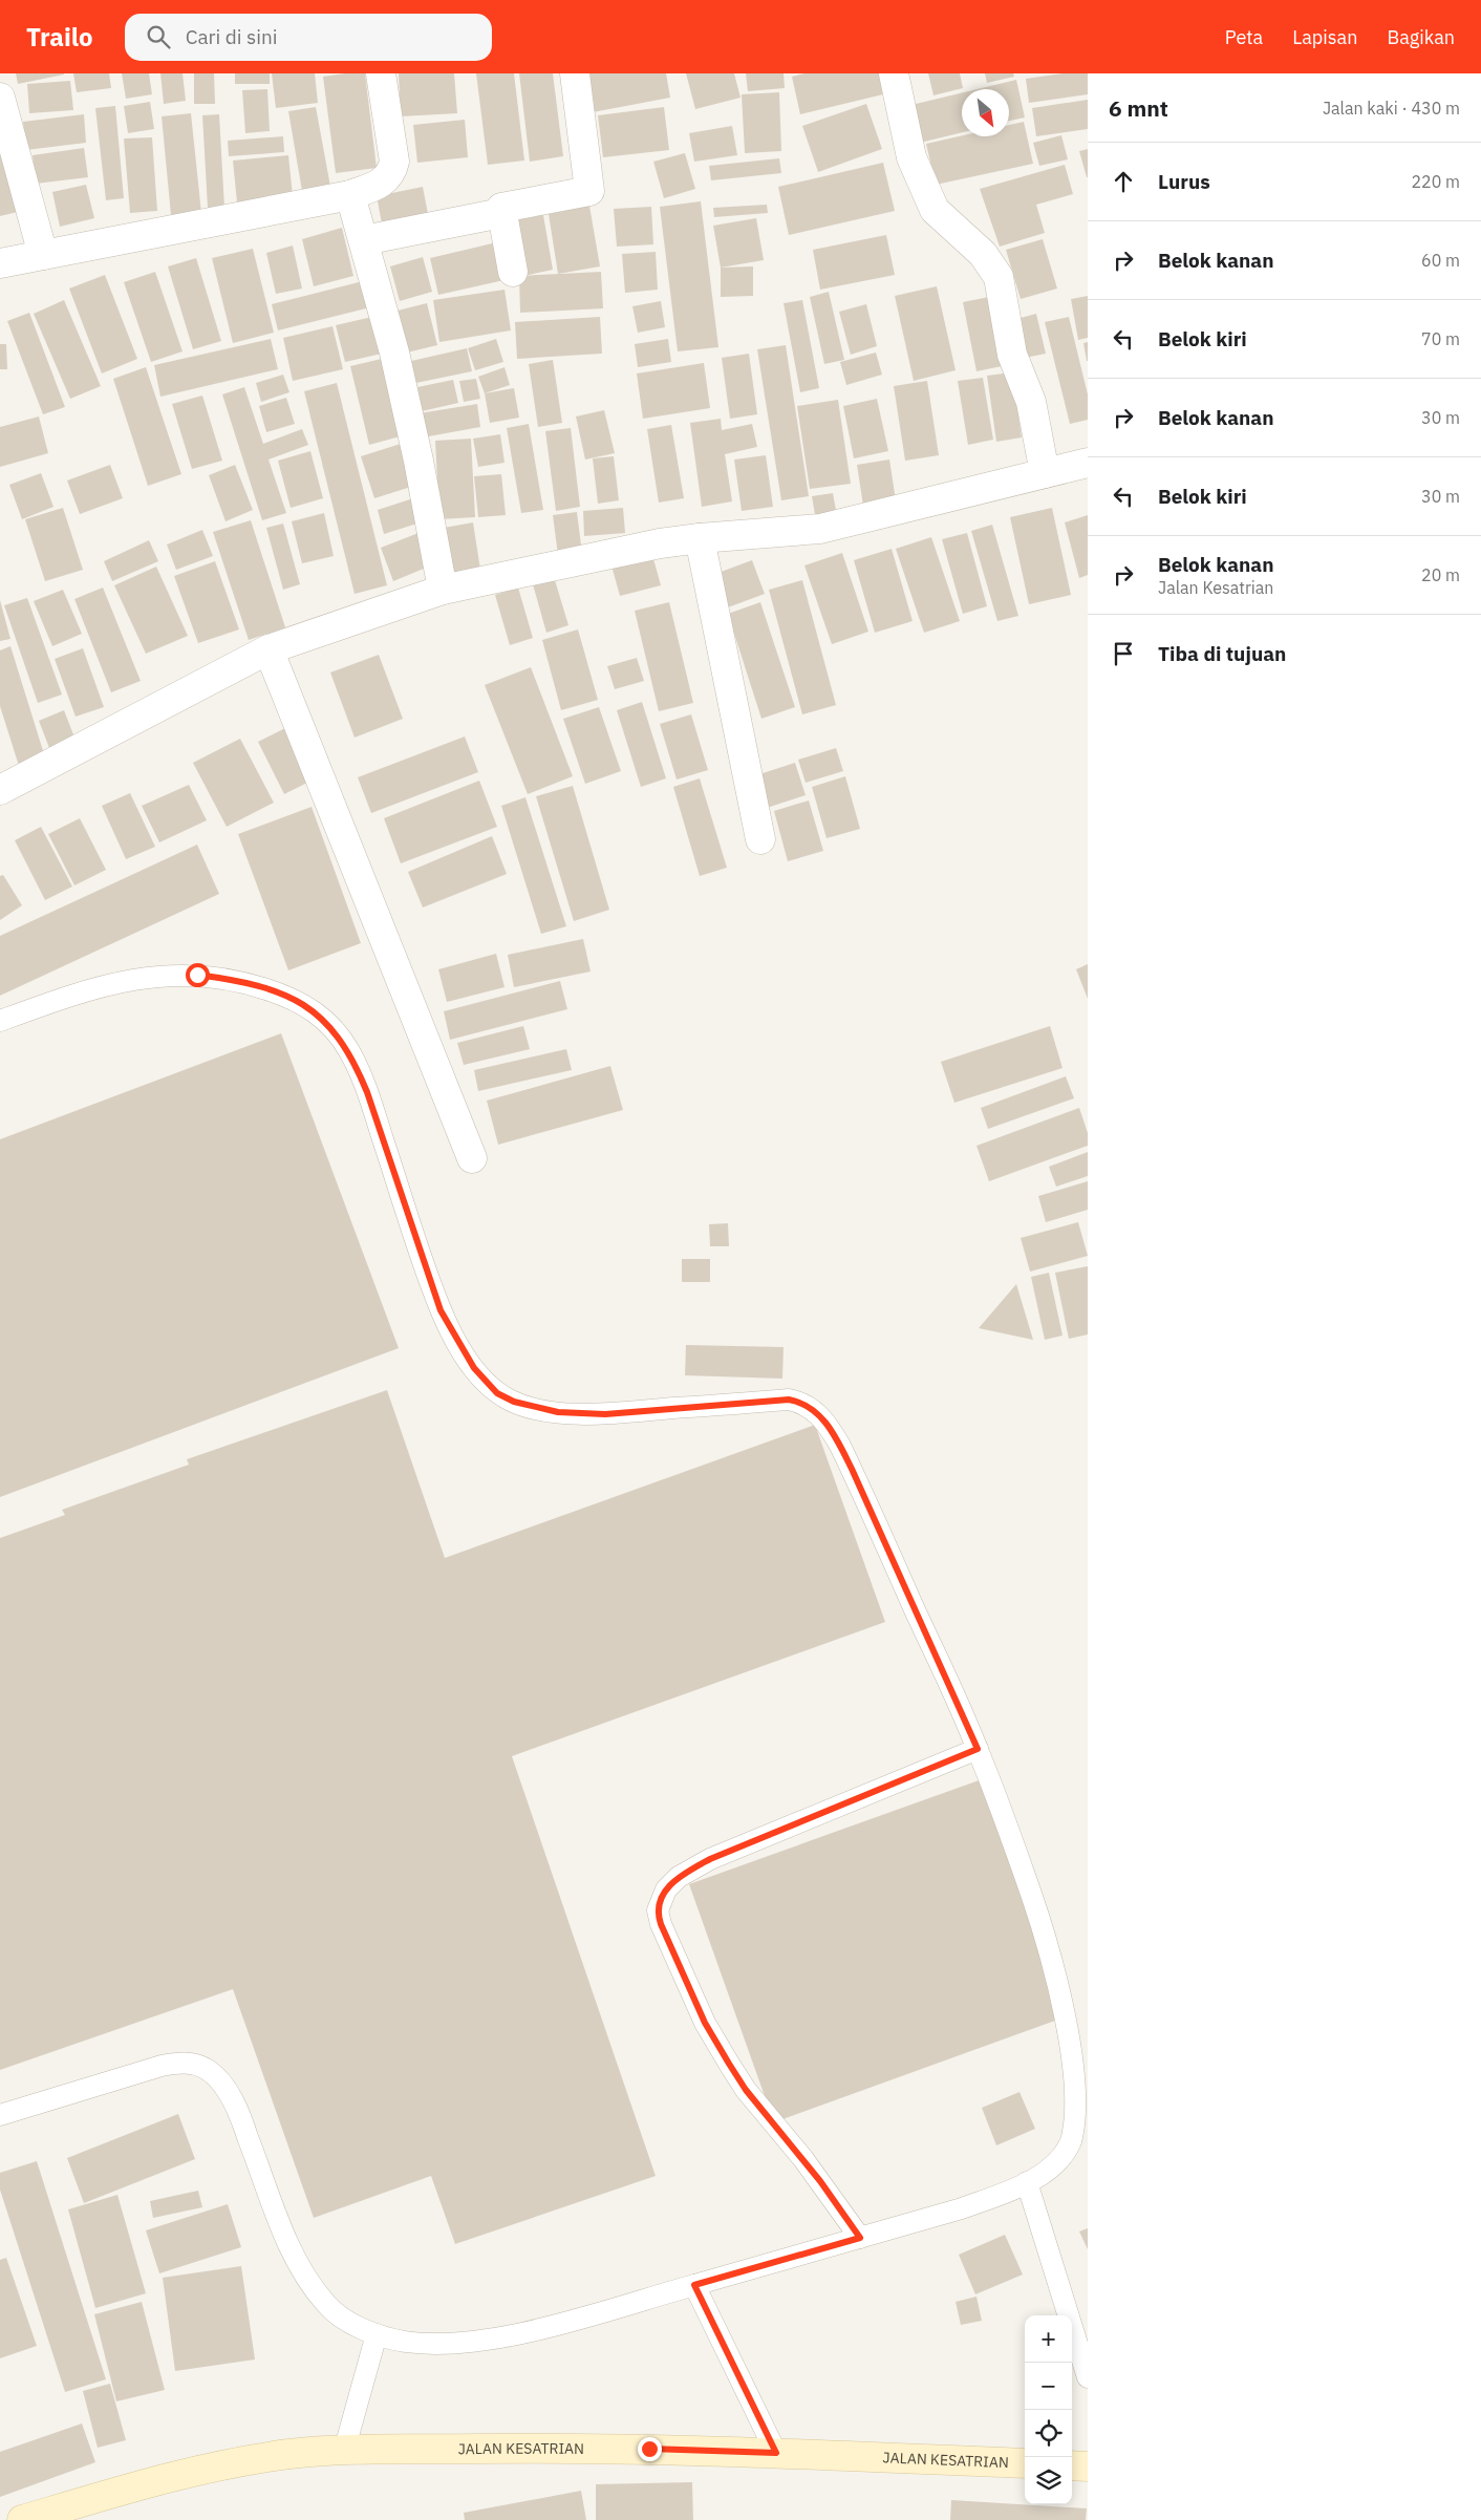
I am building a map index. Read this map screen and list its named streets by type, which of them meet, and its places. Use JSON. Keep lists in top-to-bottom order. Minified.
{"streets":{"street":["JALAN KESATRIAN"]},"north":"bottom right","page":{"header":"Trailo","search":"Cari di sini","nav":["Peta","Lapisan","Bagikan"],"heading":["6 mnt","Jalan kaki · 430 m"],"list":[["Lurus","220 m"],["Belok kanan","60 m"],["Belok kiri","70 m"],["Belok kanan","30 m"],["Belok kiri","30 m"],["Belok kanan","Jalan Kesatrian","20 m"],"Tiba di tujuan"],"map_buttons":["+","−"]}}
